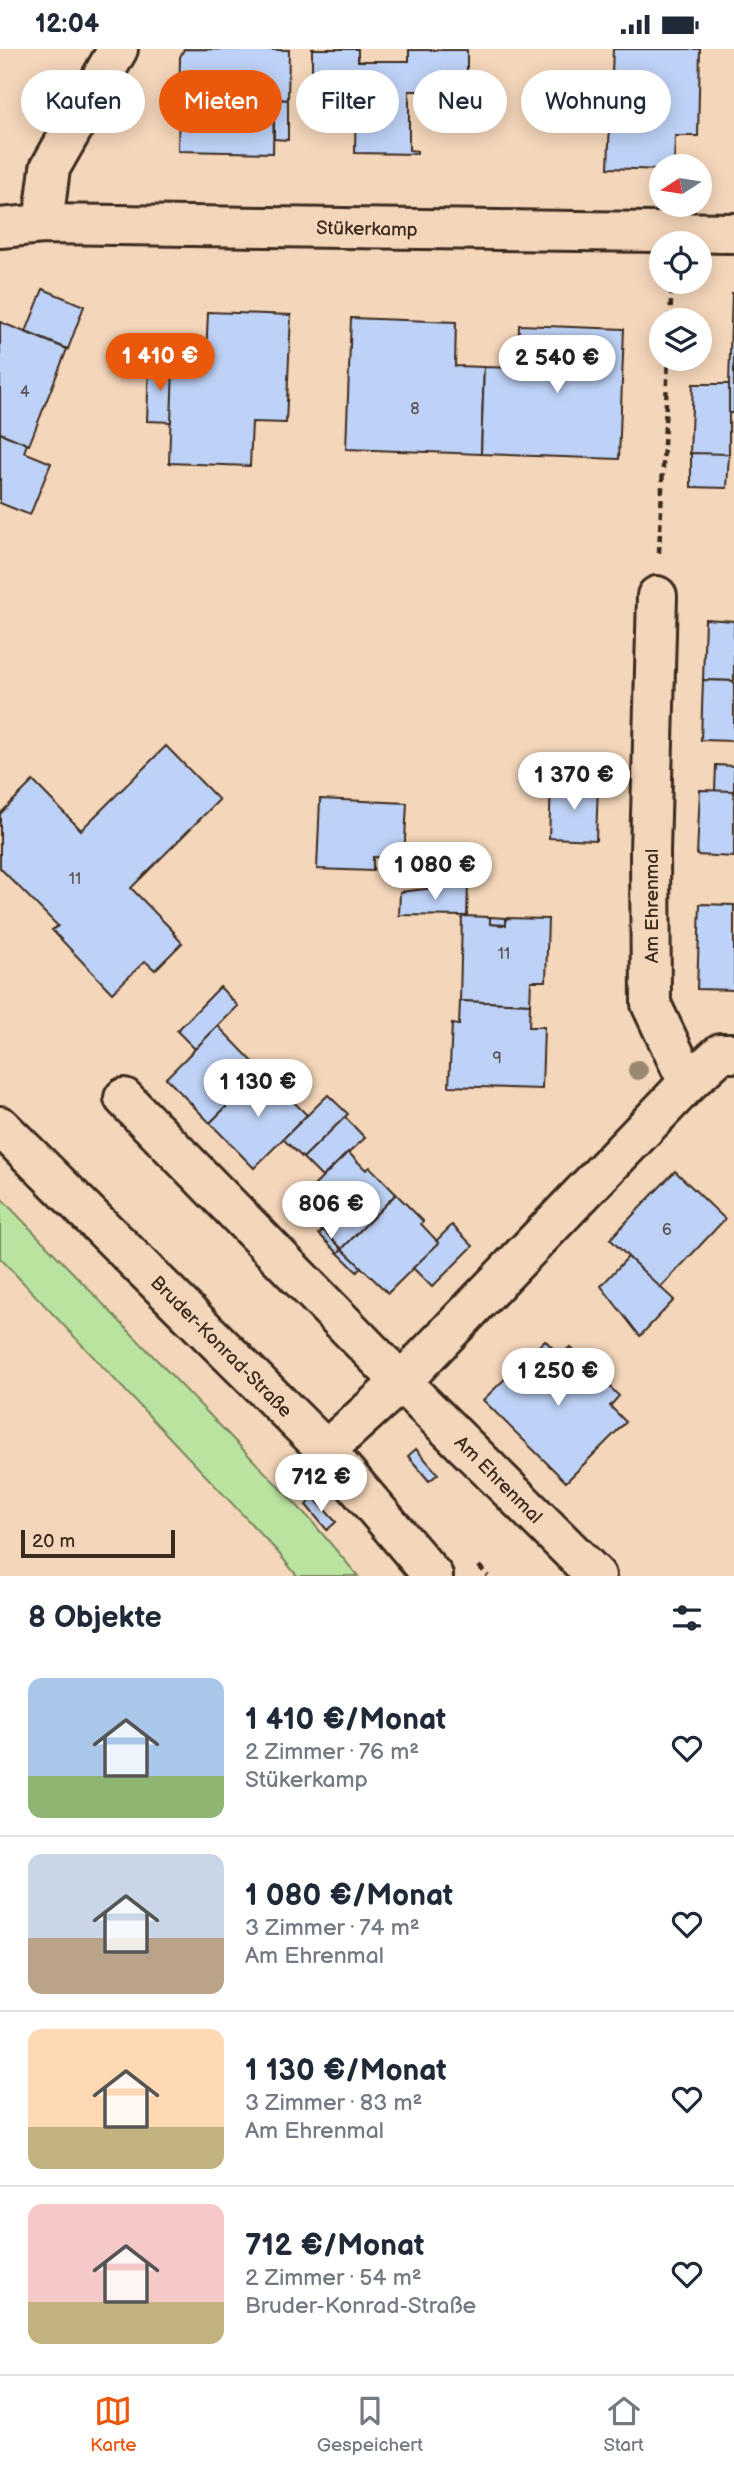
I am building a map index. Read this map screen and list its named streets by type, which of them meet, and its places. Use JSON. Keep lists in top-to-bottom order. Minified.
{"streets":{"street":["Stükerkamp","Am Ehrenmal","Bruder-Konrad-Straße"]},"house_numbers":["4","8","11","11","9","6"],"scale_bar":"20 m","north":"left","page":{"status":"12:04","chip":["Kaufen","Mieten","Filter","Neu","Wohnung"],"price":["1 410 €","2 540 €","1 370 €","1 080 €","1 130 €","806 €","1 250 €","712 €"],"scale":"20 m","heading":"8 Objekte","list":[{"name":"1 410 €/Monat","note":"2 Zimmer · 76 m² · Stükerkamp"},{"name":"1 080 €/Monat","note":"3 Zimmer · 74 m² · Am Ehrenmal"},{"name":"1 130 €/Monat","note":"3 Zimmer · 83 m² · Am Ehrenmal"},{"name":"712 €/Monat","note":"2 Zimmer · 54 m² · Bruder-Konrad-Straße"}],"tabs":["Karte","Gespeichert","Start"]}}
